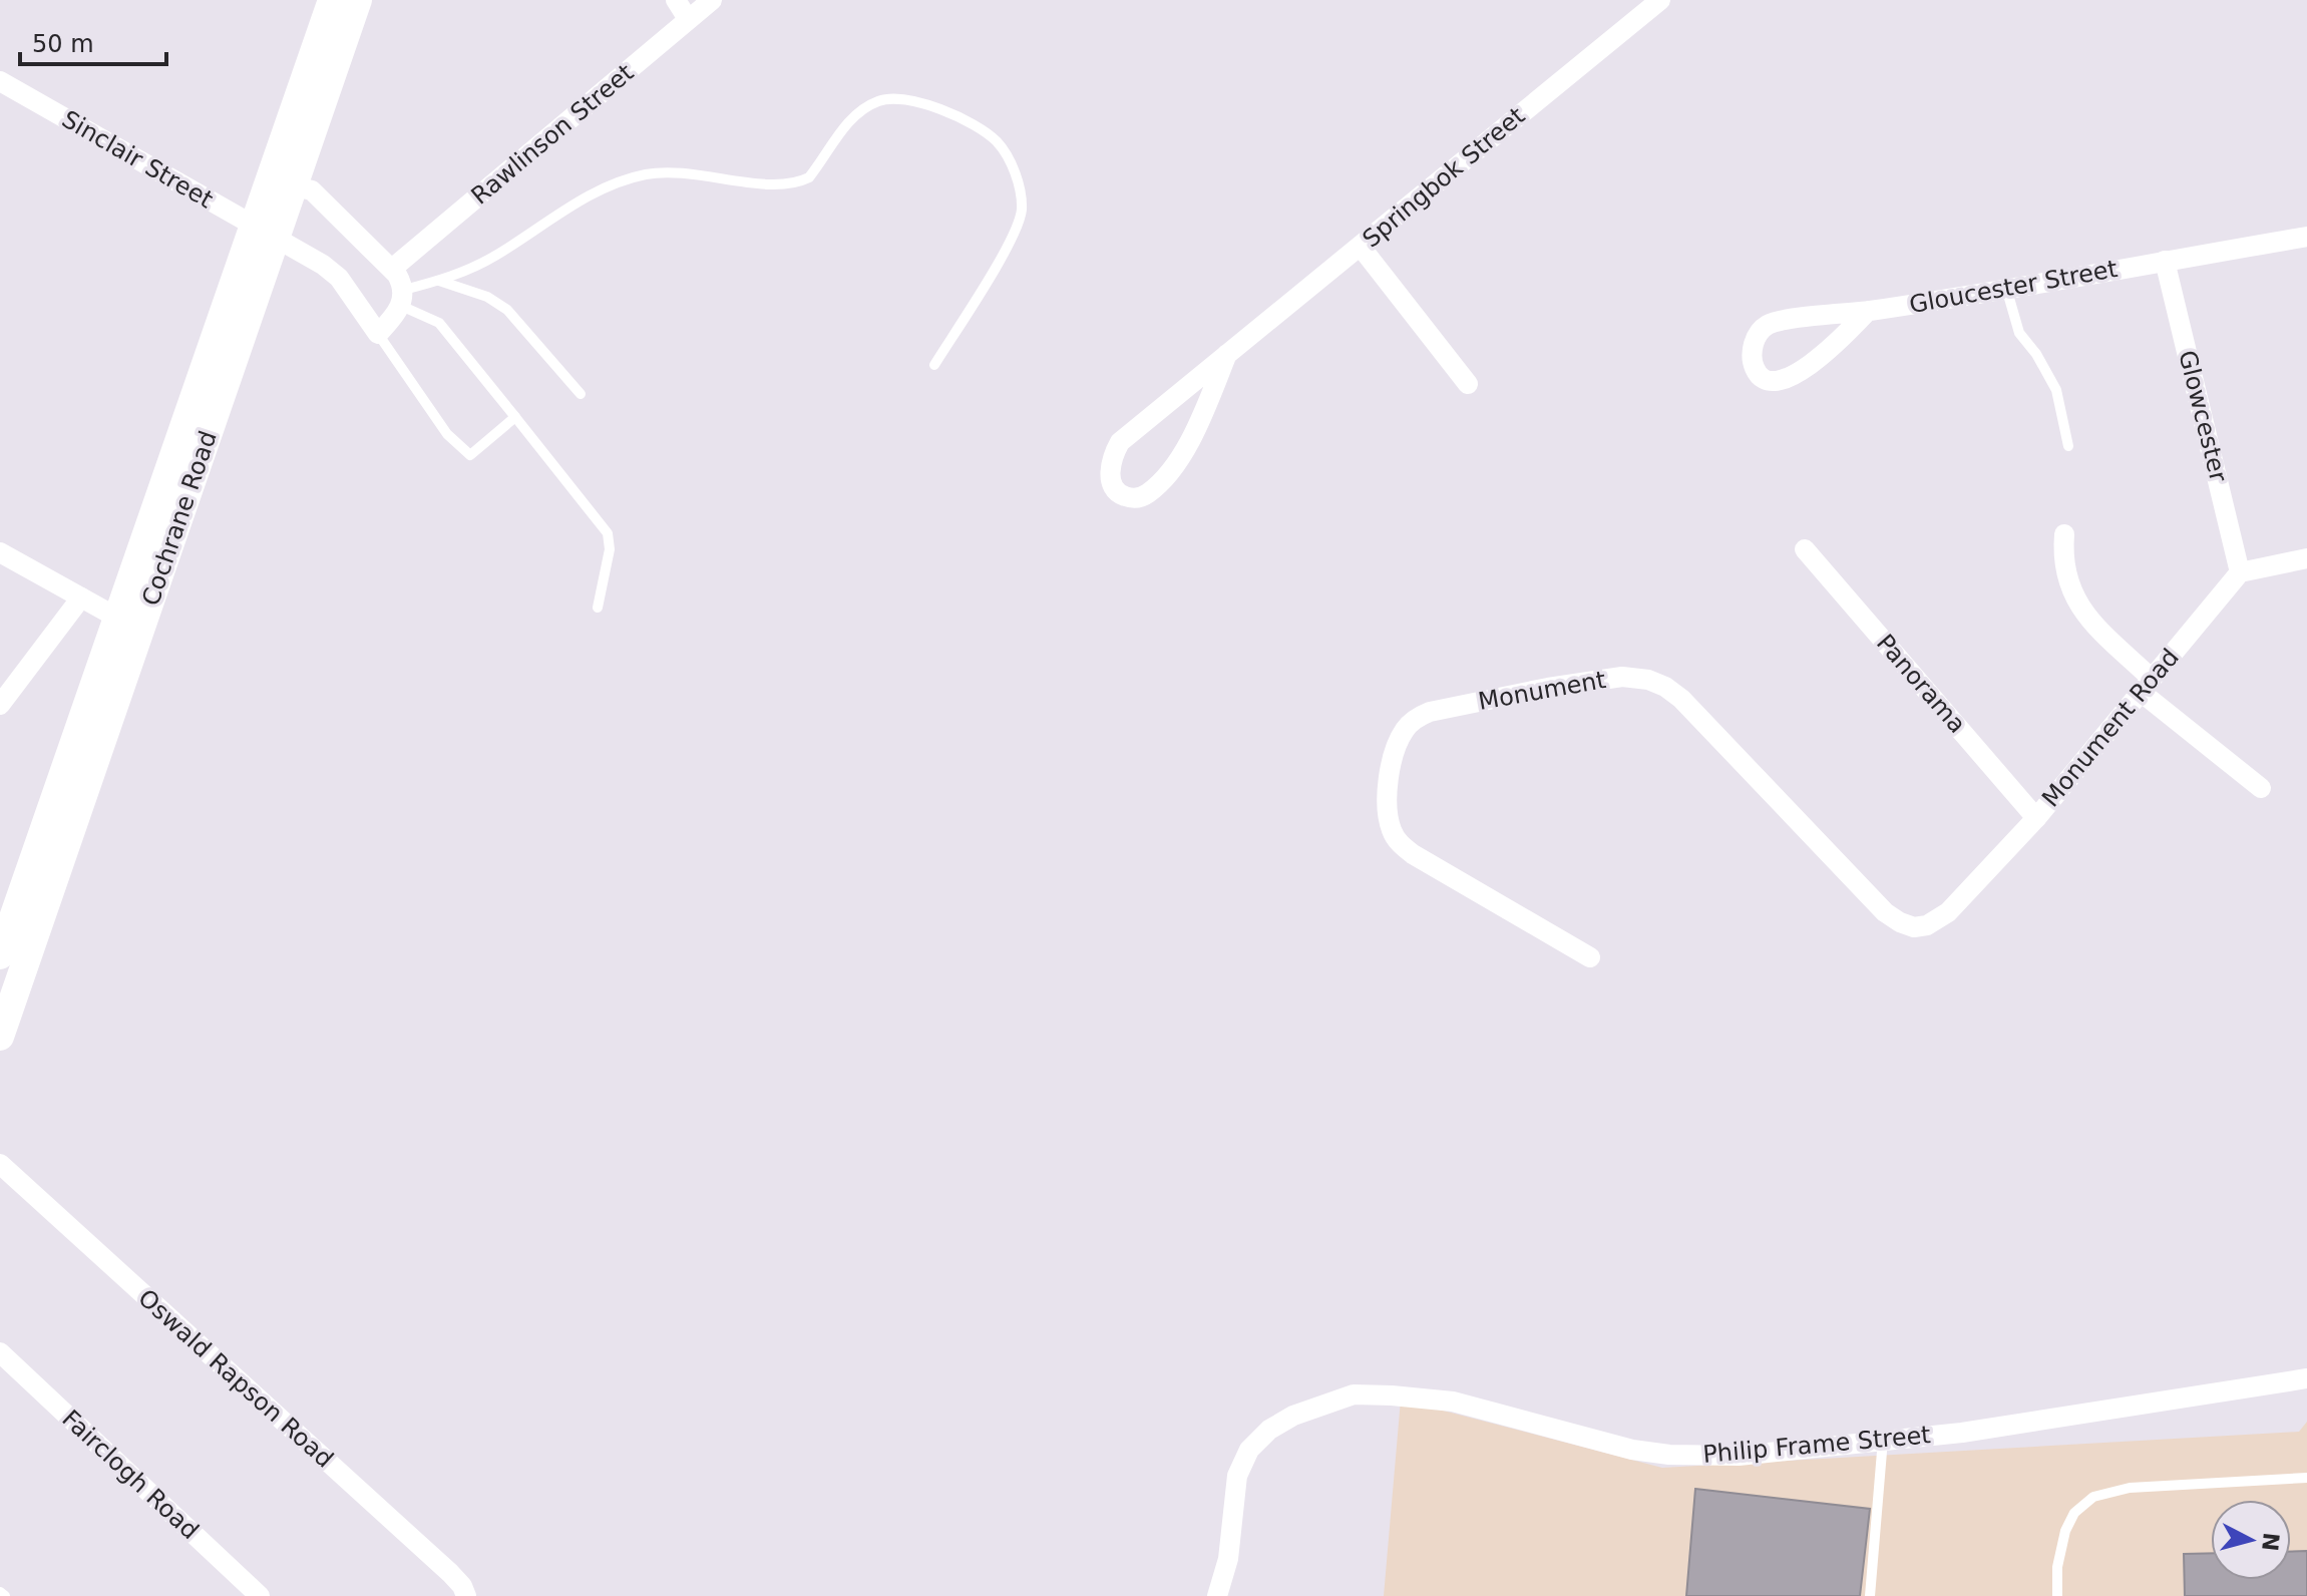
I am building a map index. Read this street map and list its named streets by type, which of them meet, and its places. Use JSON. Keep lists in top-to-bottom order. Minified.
{"streets":{"street":["Rawlinson Street","Sinclair Street","Springbok Street","Gloucester Street","Glowcester","Cochrane Road","Panorama","Monument","Monument Road","Oswald Rapson Road","Philip Frame Street","Fairclogh Road"]},"crossings":[["Sinclair Street","Cochrane Road"],["Gloucester Street","Glowcester"],["Glowcester","Monument Road"],["Panorama","Monument Road"],["Monument","Monument Road"]],"scale_bar":"50 m","north":"right"}
